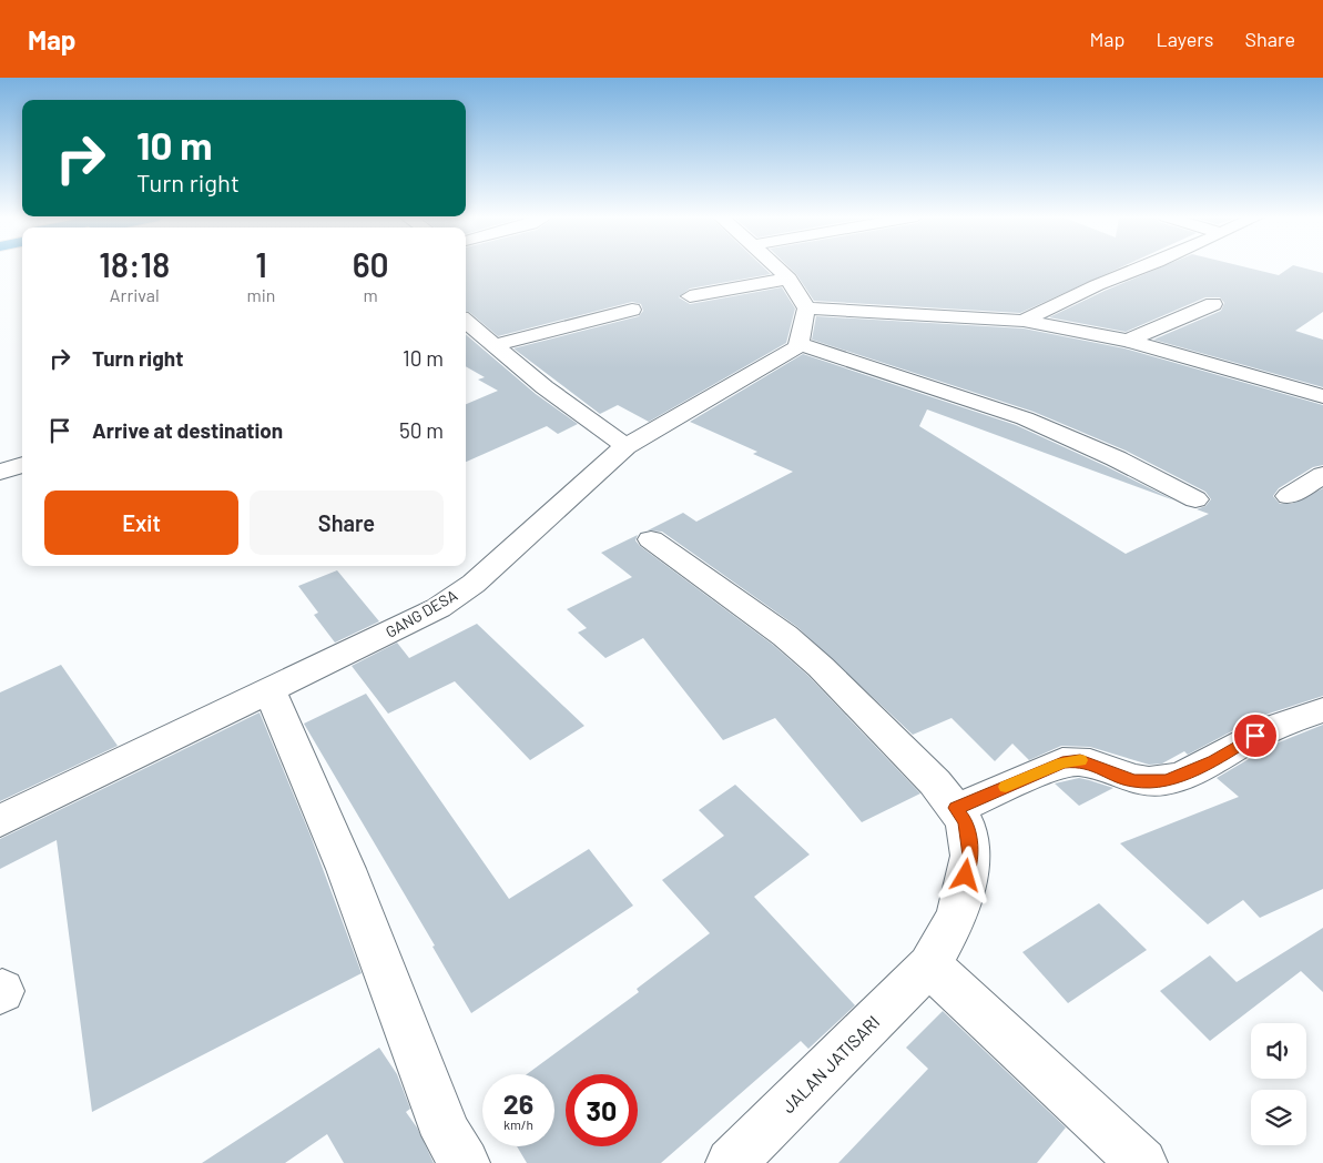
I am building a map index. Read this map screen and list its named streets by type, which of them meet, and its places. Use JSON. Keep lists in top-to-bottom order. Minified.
{"streets":{"street":["GANG DESA","JALAN JATISARI"]},"page":{"header":"Map","nav":["Map","Layers","Share"],"turn":["10 m","Turn right"],"eta":["18:18","Arrival","1","min","60","m"],"list":[{"name":"Turn right","value":"10 m"},{"name":"Arrive at destination","value":"50 m"}],"buttons":["Exit","Share"],"speed":"26 km/h","limit":"30"}}
